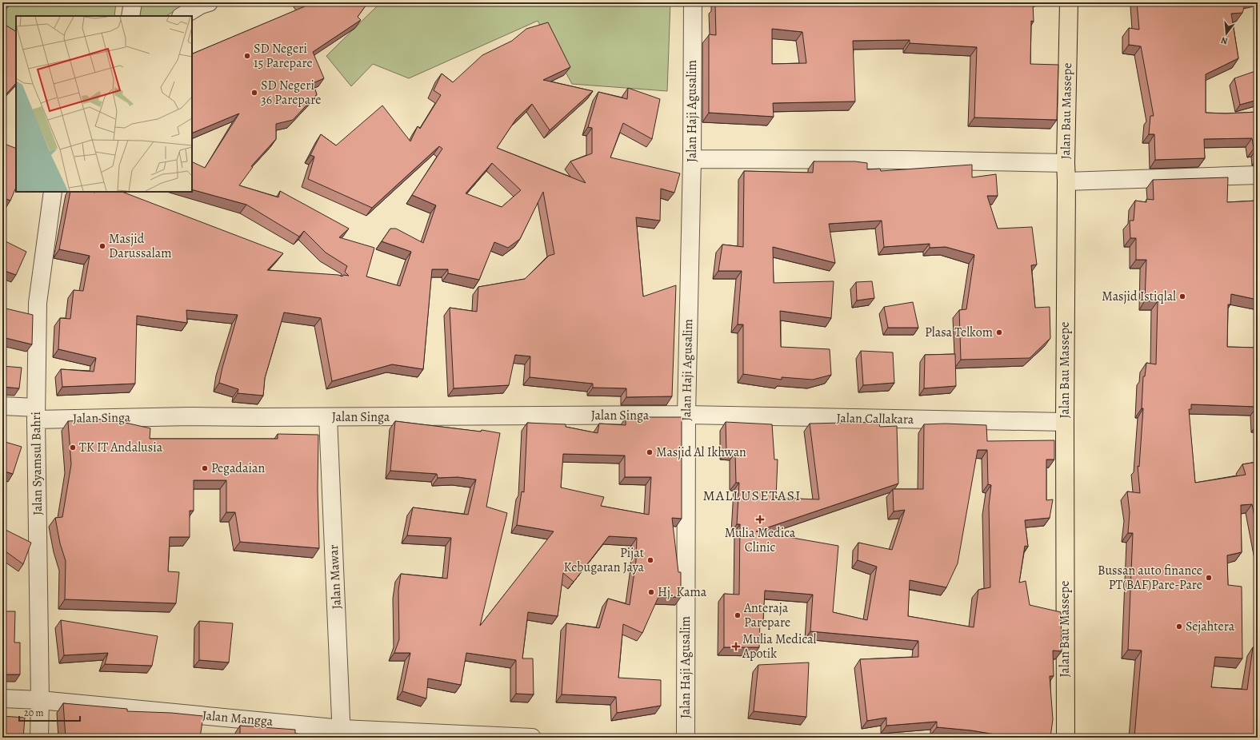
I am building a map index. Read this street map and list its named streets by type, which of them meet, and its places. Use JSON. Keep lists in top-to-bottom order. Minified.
{"streets":{"highway":["Jalan Bau Massepe"],"street":["Jalan Haji Agusalim","Jalan Singa","Jalan Callakara","Jalan Syamsul Bahri","Jalan Mawar","Jalan Mangga"]},"crossings":[["Jalan Haji Agusalim","Jalan Singa"],["Jalan Haji Agusalim","Jalan Callakara"],["Jalan Bau Massepe","Jalan Callakara"],["Jalan Singa","Jalan Callakara"],["Jalan Singa","Jalan Syamsul Bahri"],["Jalan Singa","Jalan Mawar"],["Jalan Syamsul Bahri","Jalan Mangga"],["Jalan Mawar","Jalan Mangga"]],"districts":["MALLUSETASI"],"places":{"other":["SD Negeri 15 Parepare","SD Negeri 36 Parepare","Masjid Darussalam","Masjid Istiqlal","Plasa Telkom","TK IT Andalusia","Masjid Al Ikhwan","Pegadaian","Pijat Kebugaran Jaya","Bussan auto finance PT(BAF)Pare-Pare","Hj. Kama","Anteraja Parepare","Sejahtera"],"health":["Mulia Medica Clinic","Mulia Medical Apotik"]},"scale_bar":"20 m","north":"bottom"}
